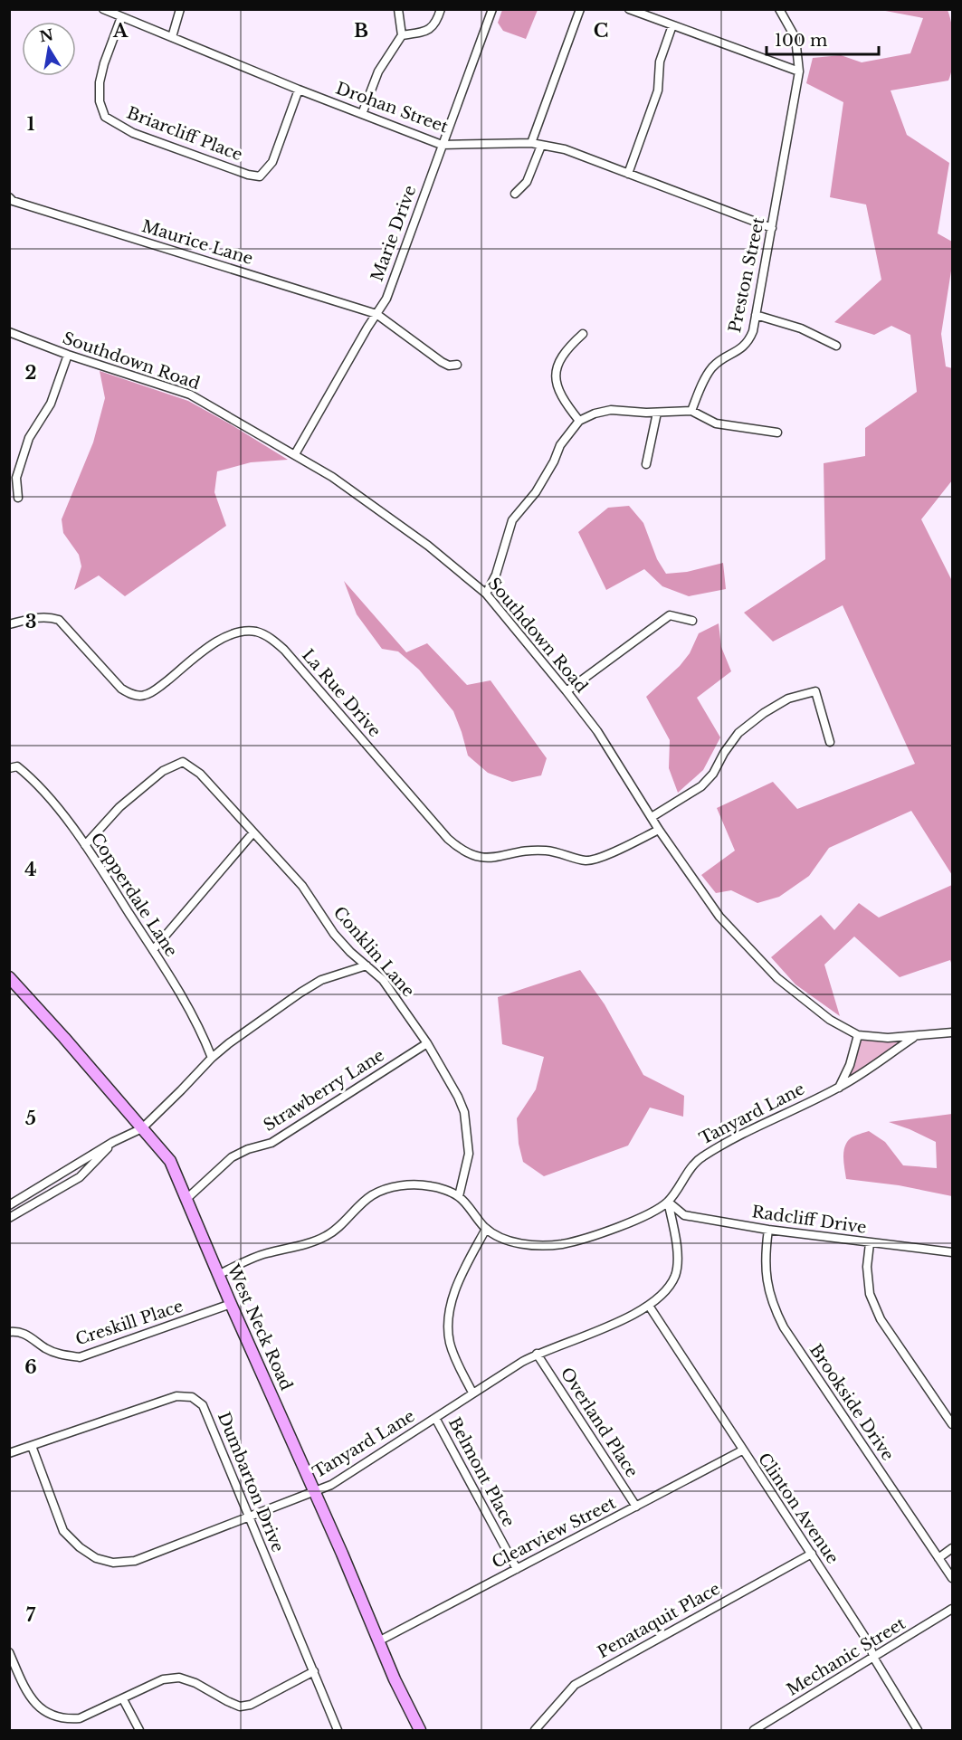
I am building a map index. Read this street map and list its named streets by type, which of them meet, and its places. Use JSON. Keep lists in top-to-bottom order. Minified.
{"streets":{"street":["Drohan Street","Briarcliff Place","Marie Drive","Maurice Lane","Preston Street","Southdown Road","La Rue Drive","Copperdale Lane","Conklin Lane","Strawberry Lane","Tanyard Lane","Radcliff Drive","Creskill Place","West Neck Road","Brookside Drive","Overland Place","Belmont Place","Dumbarton Drive","Clinton Avenue","Clearview Street","Penataquit Place","Mechanic Street"]},"crossings":[["Drohan Street","Briarcliff Place"],["Drohan Street","Marie Drive"],["Drohan Street","Preston Street"],["Marie Drive","Maurice Lane"],["Marie Drive","Southdown Road"],["Southdown Road","La Rue Drive"],["Southdown Road","Tanyard Lane"],["Copperdale Lane","Conklin Lane"],["Conklin Lane","Strawberry Lane"],["Strawberry Lane","West Neck Road"],["Tanyard Lane","Radcliff Drive"],["Tanyard Lane","West Neck Road"],["Tanyard Lane","Overland Place"],["Tanyard Lane","Belmont Place"],["Tanyard Lane","Dumbarton Drive"],["Tanyard Lane","Clinton Avenue"],["Radcliff Drive","Brookside Drive"],["Creskill Place","West Neck Road"],["West Neck Road","Clearview Street"],["Overland Place","Clearview Street"],["Belmont Place","Clearview Street"],["Clinton Avenue","Clearview Street"],["Clinton Avenue","Penataquit Place"],["Clinton Avenue","Mechanic Street"]],"scale_bar":"100 m","north":"top","grid":{"columns":["A","B","C"],"rows":["1","2","3","4","5","6","7"]}}
